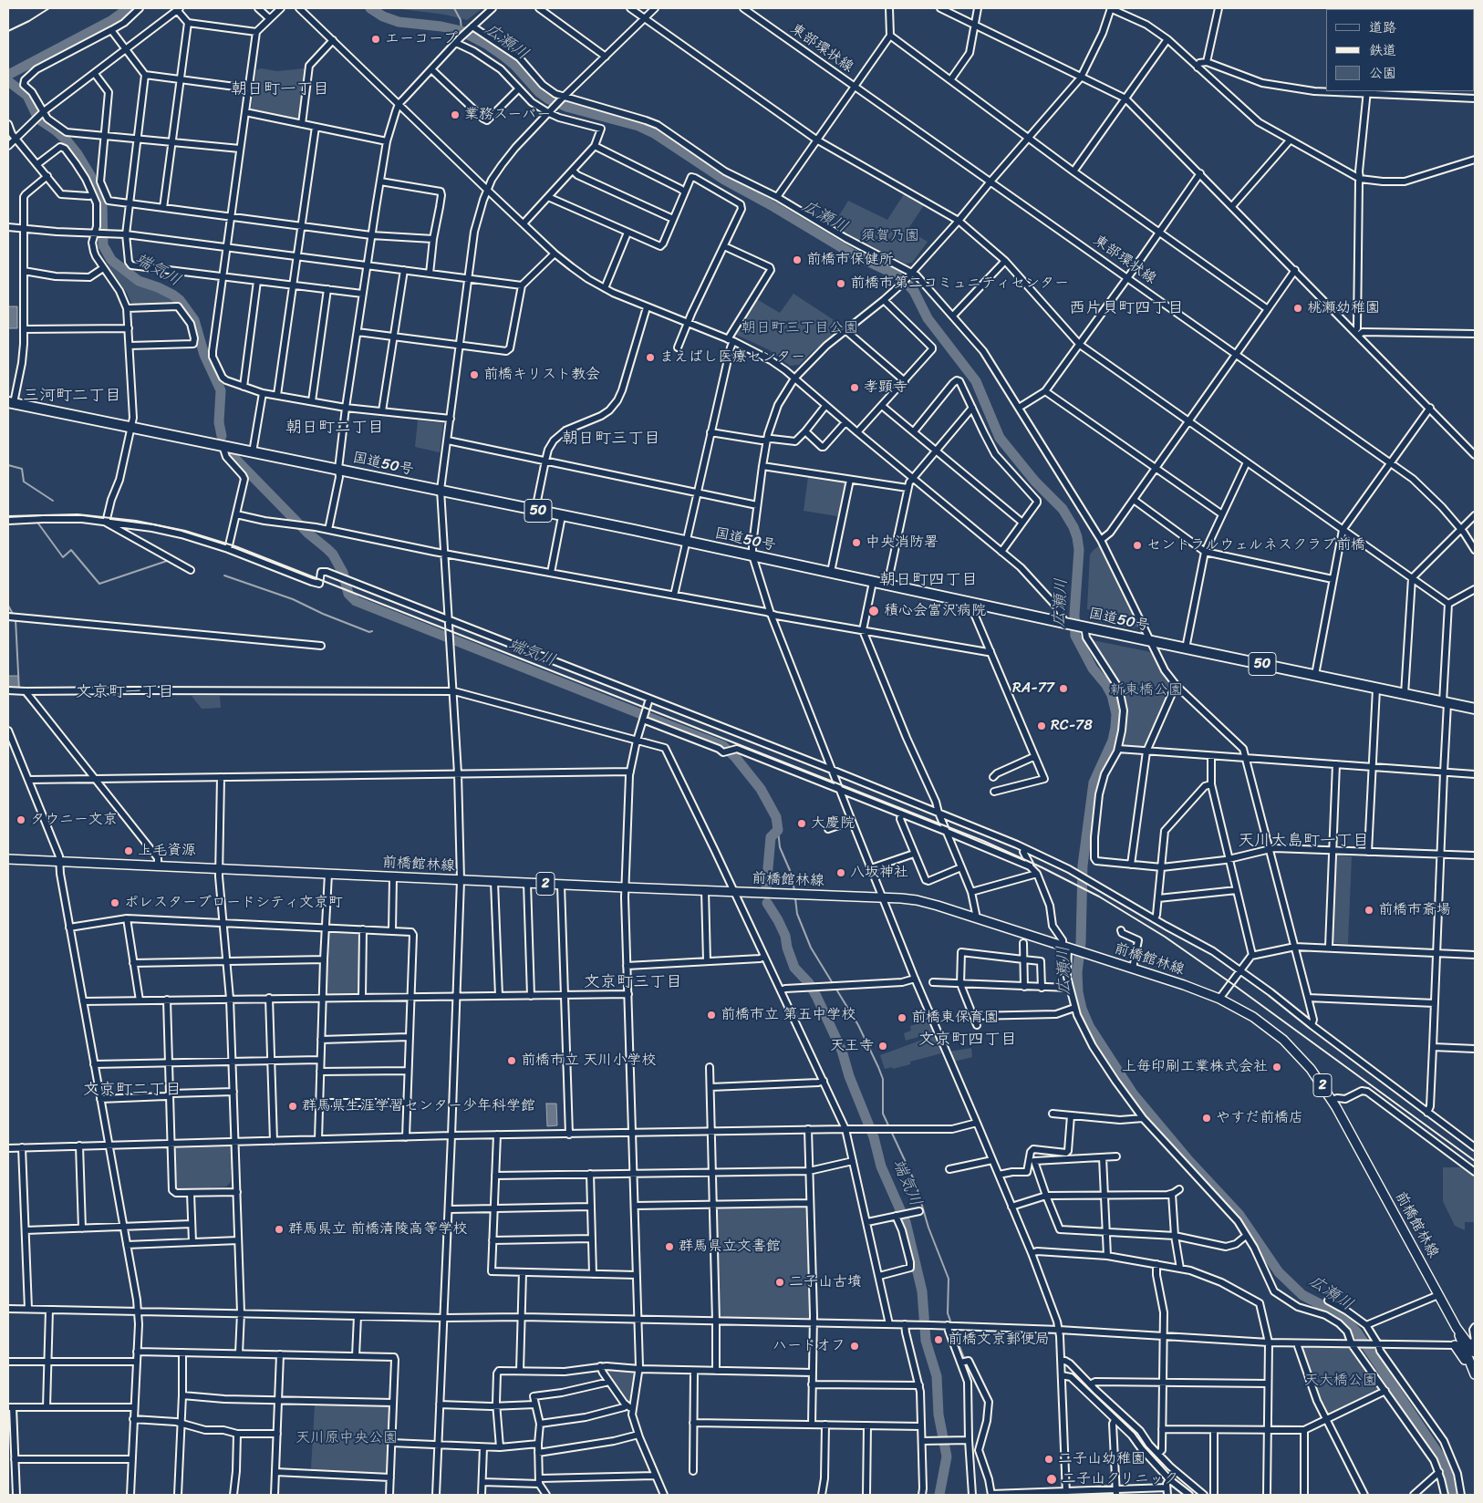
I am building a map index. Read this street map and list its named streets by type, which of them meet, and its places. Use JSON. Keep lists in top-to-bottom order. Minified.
{"streets":{"highway":["国道50号","50"],"main road":["前橋館林線","2"],"street":["東部環状線"]},"districts":["朝日町一丁目","西片貝町四丁目","三河町二丁目","朝日町二丁目","朝日町三丁目","朝日町四丁目","文京町一丁目","天川大島町一丁目","文京町三丁目","文京町四丁目","文京町二丁目"],"water":["広瀬川","端気川"],"parks":["須賀乃園","朝日町三丁目公園","新東橋公園","天大橋公園","天川原中央公園"],"places":["エーコープ","業務スーパー","前橋市保健所","前橋市第二コミュニティセンター","桃瀬幼稚園","まえばし医療センター","前橋キリスト教会","孝顕寺","中央消防署","セントラルウェルネスクラブ前橋","積心会富沢病院","RA-77","RC-78","タウニー文京","大慶院","上毛資源","八坂神社","ポレスターブロードシティ文京町","前橋市斎場","前橋市立 第五中学校","前橋東保育園","天王寺","前橋市立 天川小学校","上毎印刷工業株式会社","群馬県生涯学習センター少年科学館","やすだ前橋店","群馬県立 前橋清陵高等学校","群馬県立文書館","二子山古墳","前橋文京郵便局","ハードオフ","二子山幼稚園","二子山クリニック"],"legend":["道路","鉄道","公園"]}
